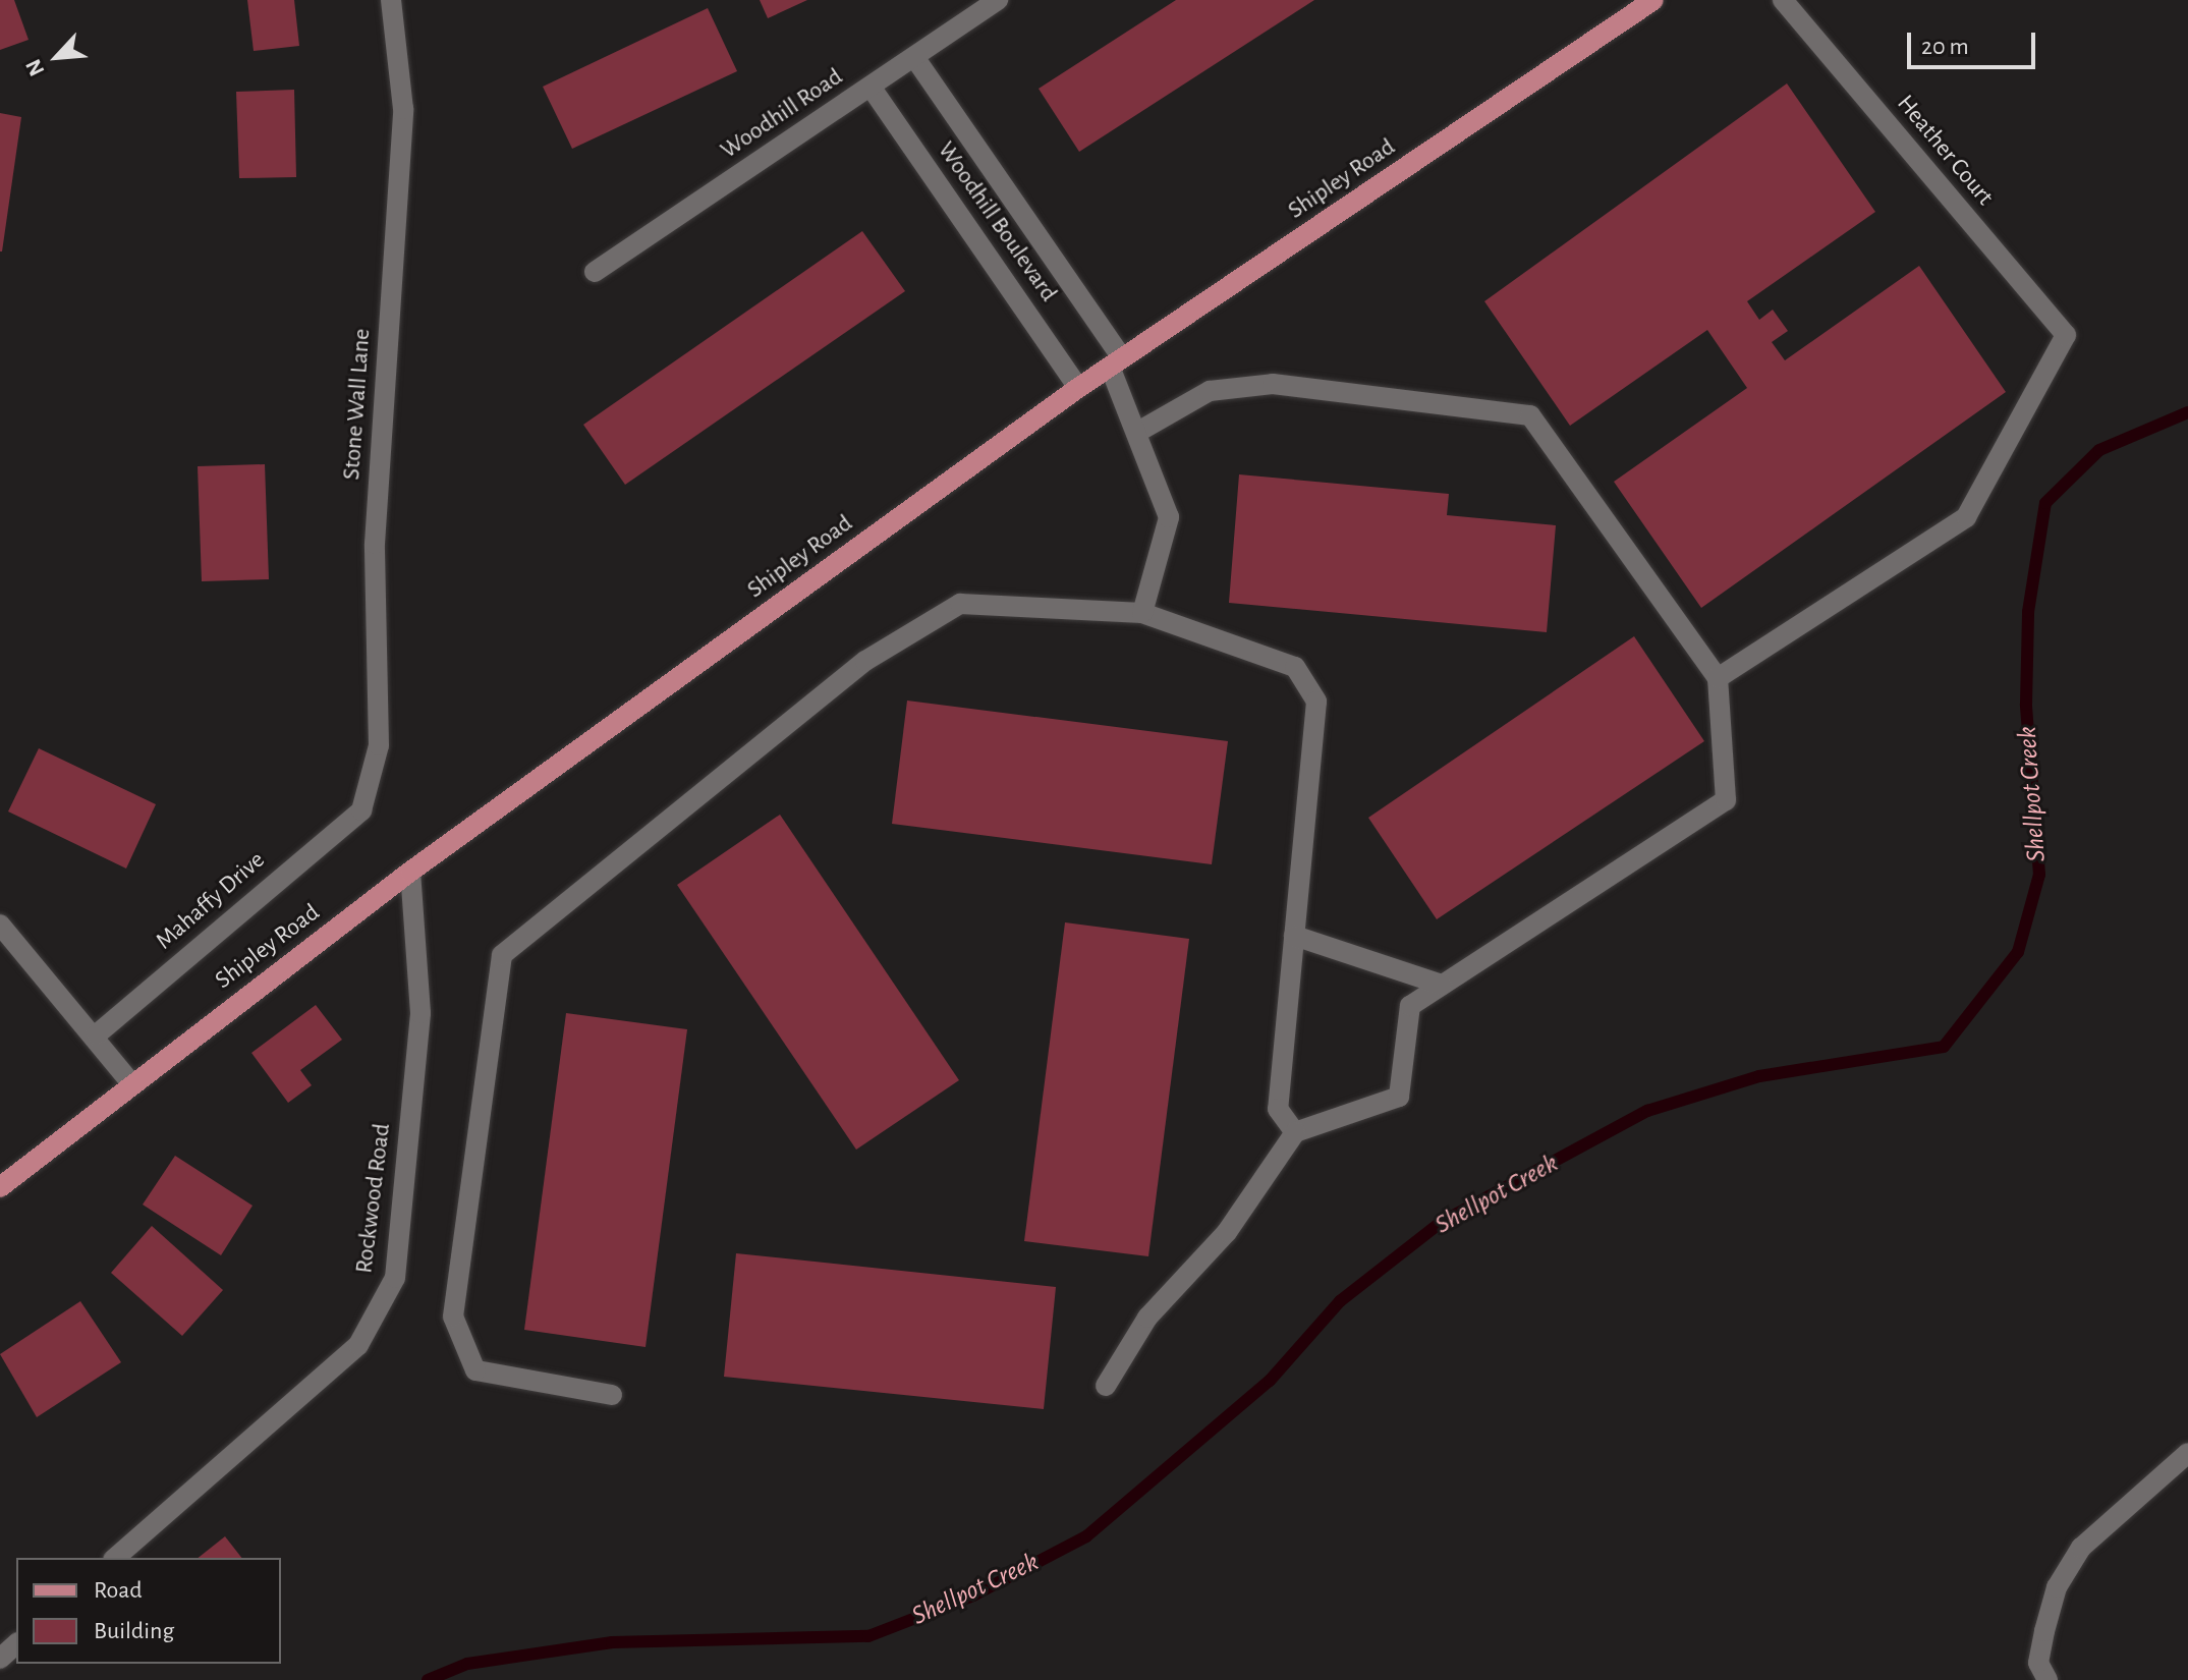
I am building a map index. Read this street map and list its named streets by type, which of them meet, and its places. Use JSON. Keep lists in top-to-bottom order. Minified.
{"streets":{"main road":["Shipley Road"],"street":["Woodhill Road","Heather Court","Woodhill Boulevard","Stone Wall Lane","Mahaffy Drive","Rockwood Road"]},"crossings":[["Woodhill Road","Woodhill Boulevard"],["Shipley Road","Woodhill Boulevard"],["Shipley Road","Rockwood Road"],["Stone Wall Lane","Mahaffy Drive"]],"water":["Shellpot Creek"],"legend":["Road","Building"],"scale_bar":"20 m","north":"bottom left"}
